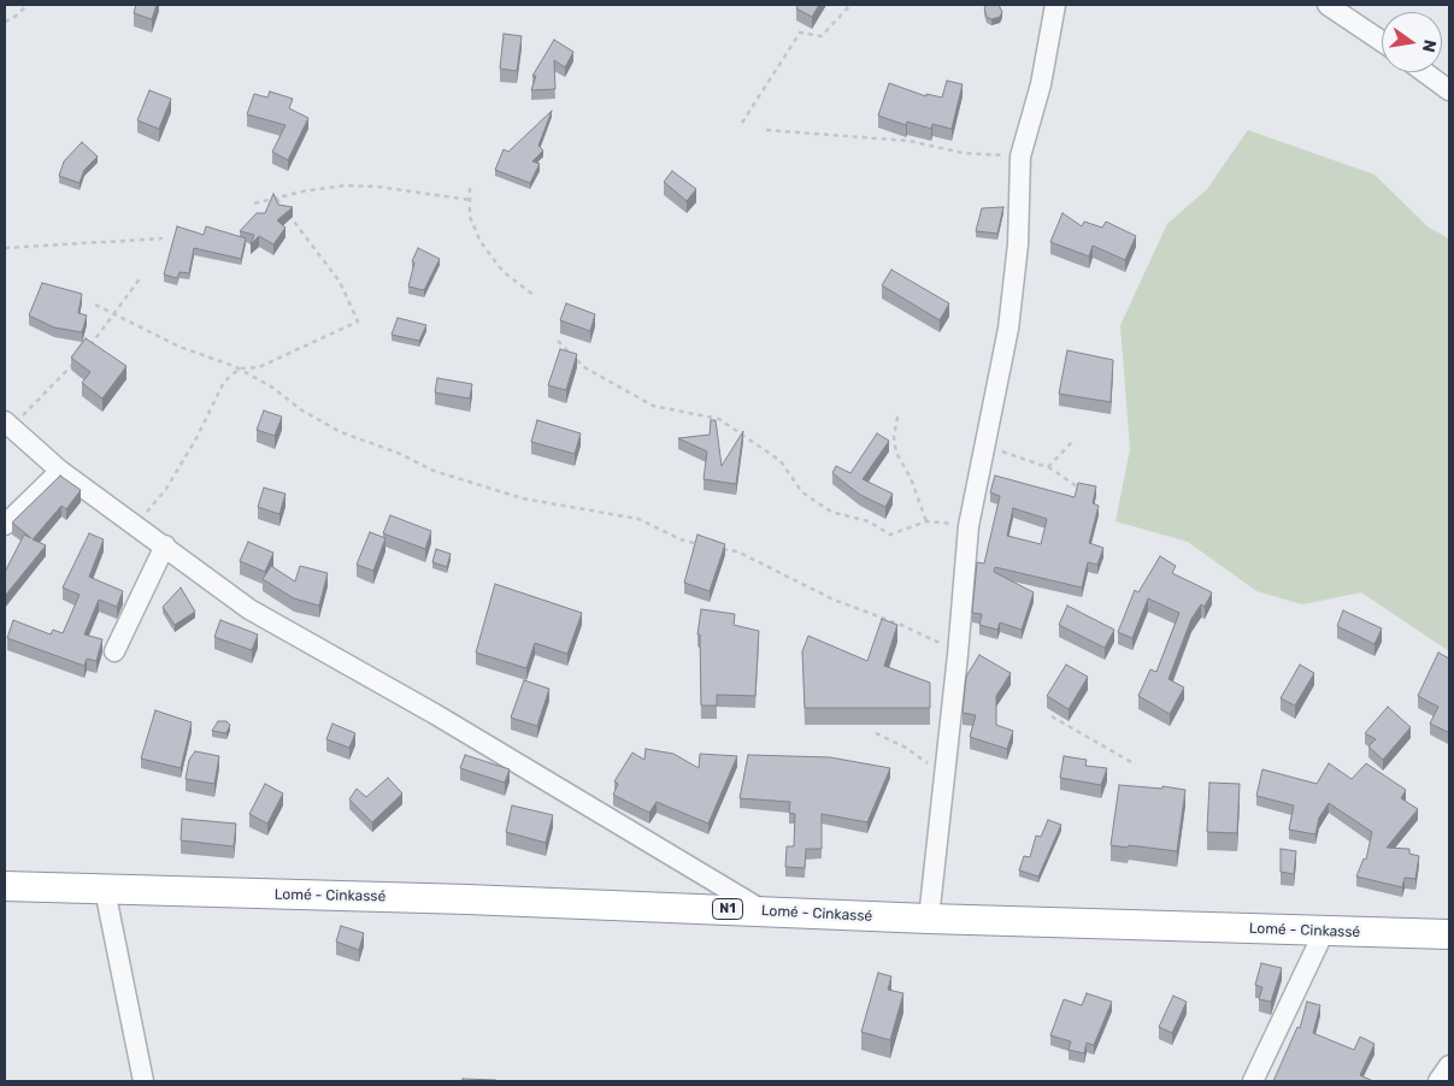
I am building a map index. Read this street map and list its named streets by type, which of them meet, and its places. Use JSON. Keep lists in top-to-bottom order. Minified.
{"streets":{"highway":["Lomé - Cinkassé","N1"]},"north":"right"}
